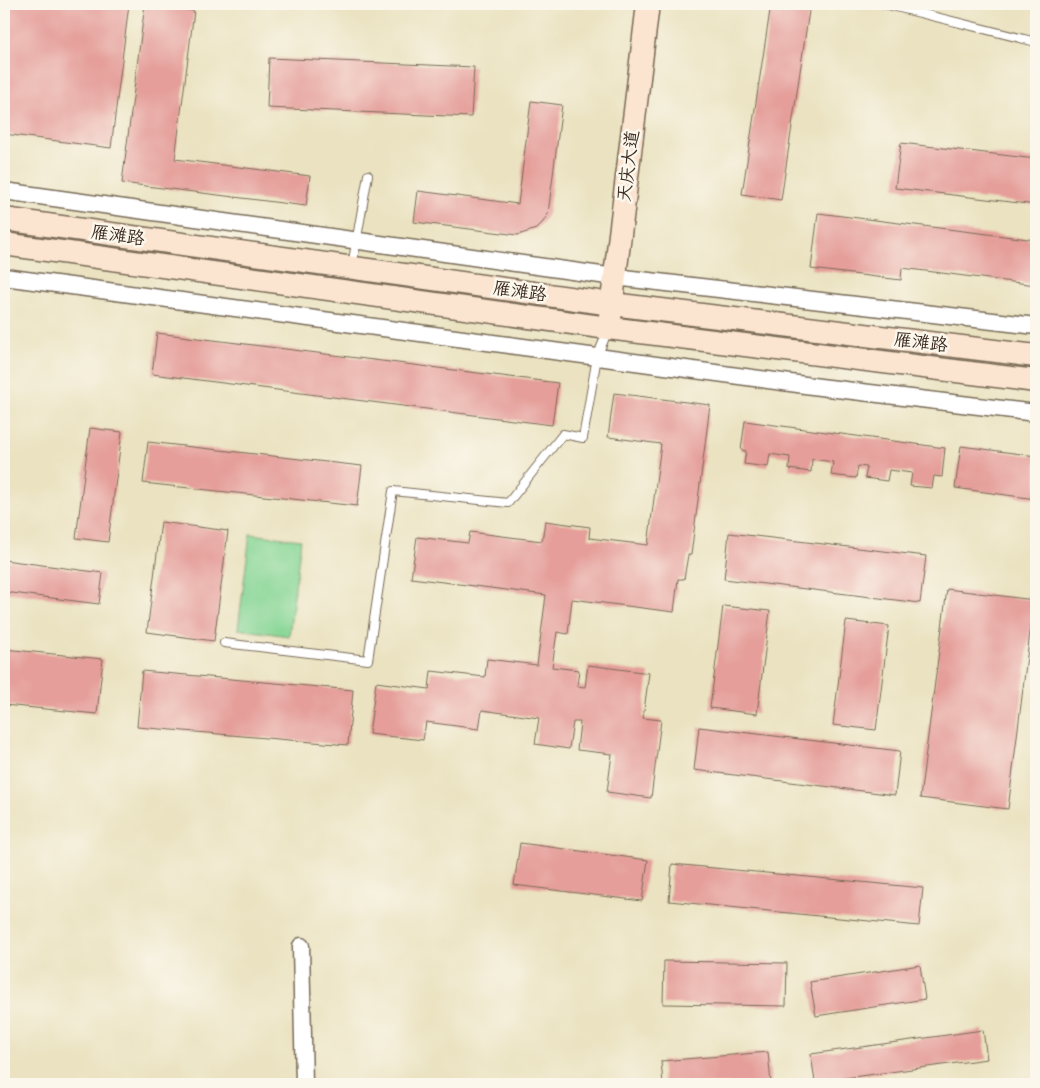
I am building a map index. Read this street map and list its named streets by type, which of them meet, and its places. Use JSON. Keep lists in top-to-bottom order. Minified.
{"streets":{"main road":["天庆大道","雁滩路"]},"crossings":[["天庆大道","雁滩路"]]}
